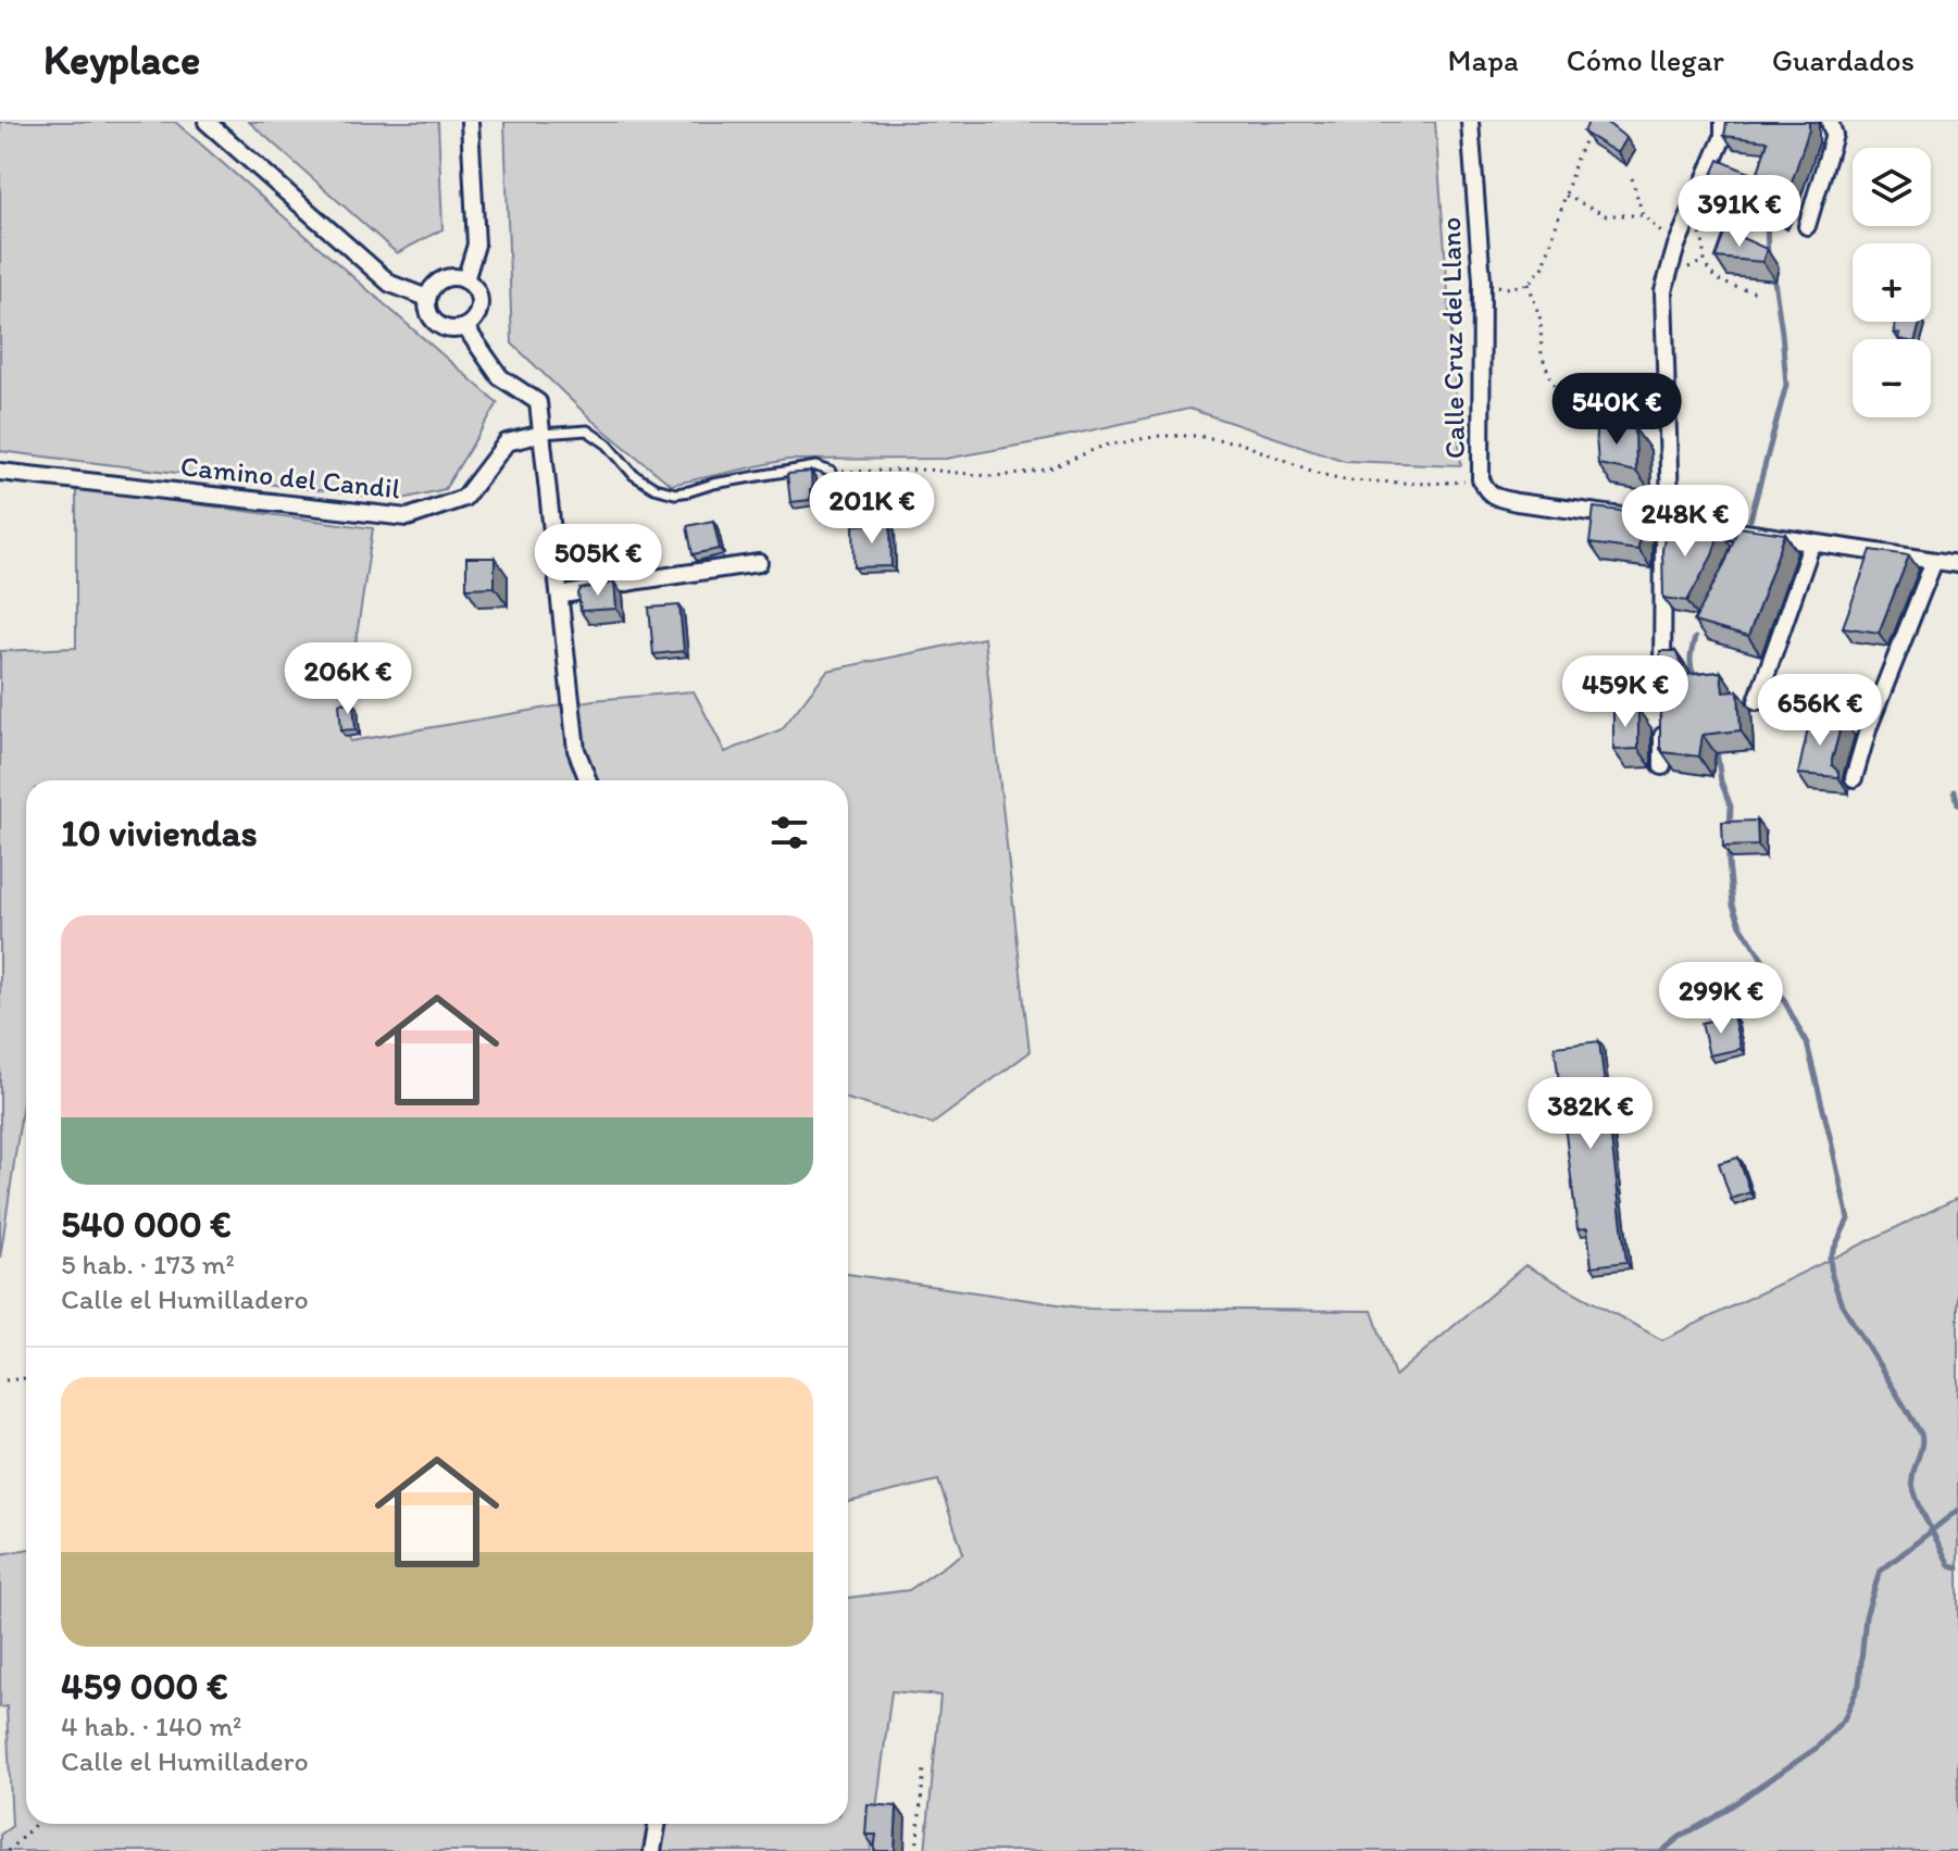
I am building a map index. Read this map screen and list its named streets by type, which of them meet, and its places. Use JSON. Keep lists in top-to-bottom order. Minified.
{"streets":{"street":["Calle Cruz del Llano","Camino del Candil"]},"page":{"header":"Keyplace","nav":["Mapa","Cómo llegar","Guardados"],"map_buttons":["+","−"],"price":["391K €","540K €","201K €","248K €","505K €","206K €","459K €","656K €","299K €","382K €"],"heading":"10 viviendas","list":[{"name":"540 000 €","note":"5 hab. · 173 m² · Calle el Humilladero"},{"name":"459 000 €","note":"4 hab. · 140 m² · Calle el Humilladero"}]}}
